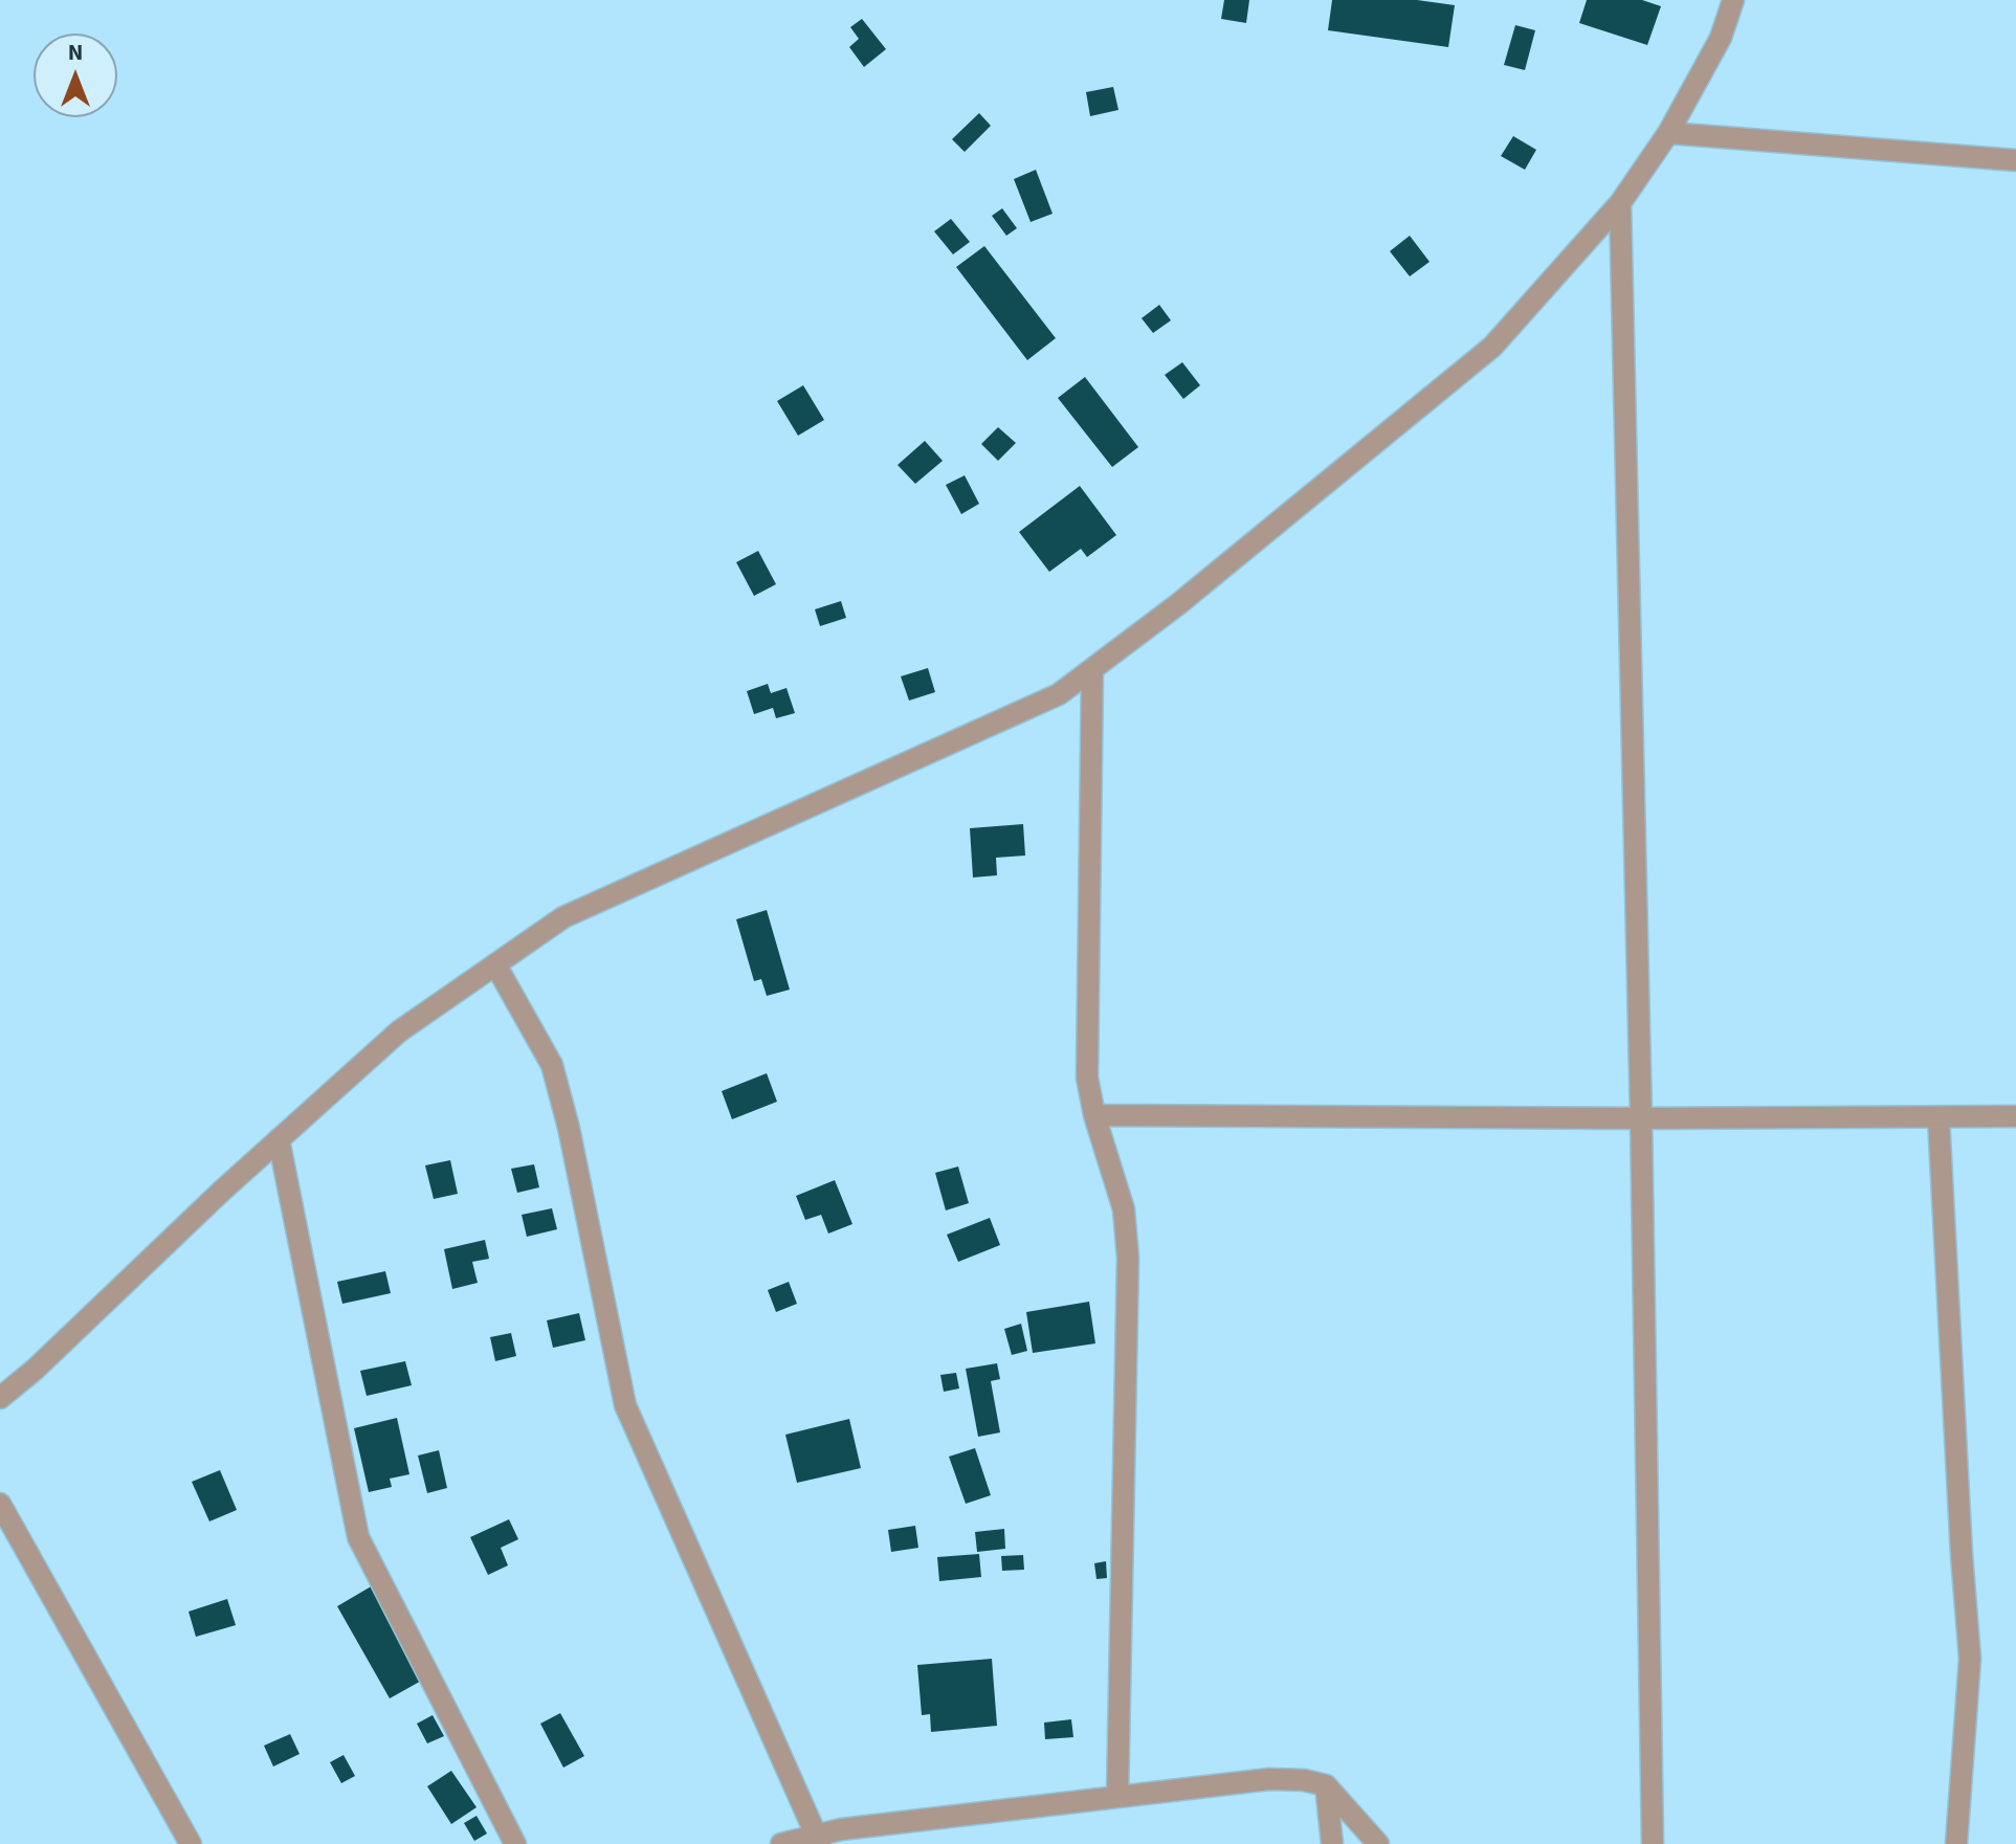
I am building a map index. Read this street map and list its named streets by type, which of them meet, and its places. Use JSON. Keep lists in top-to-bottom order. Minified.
{"north":"top"}
